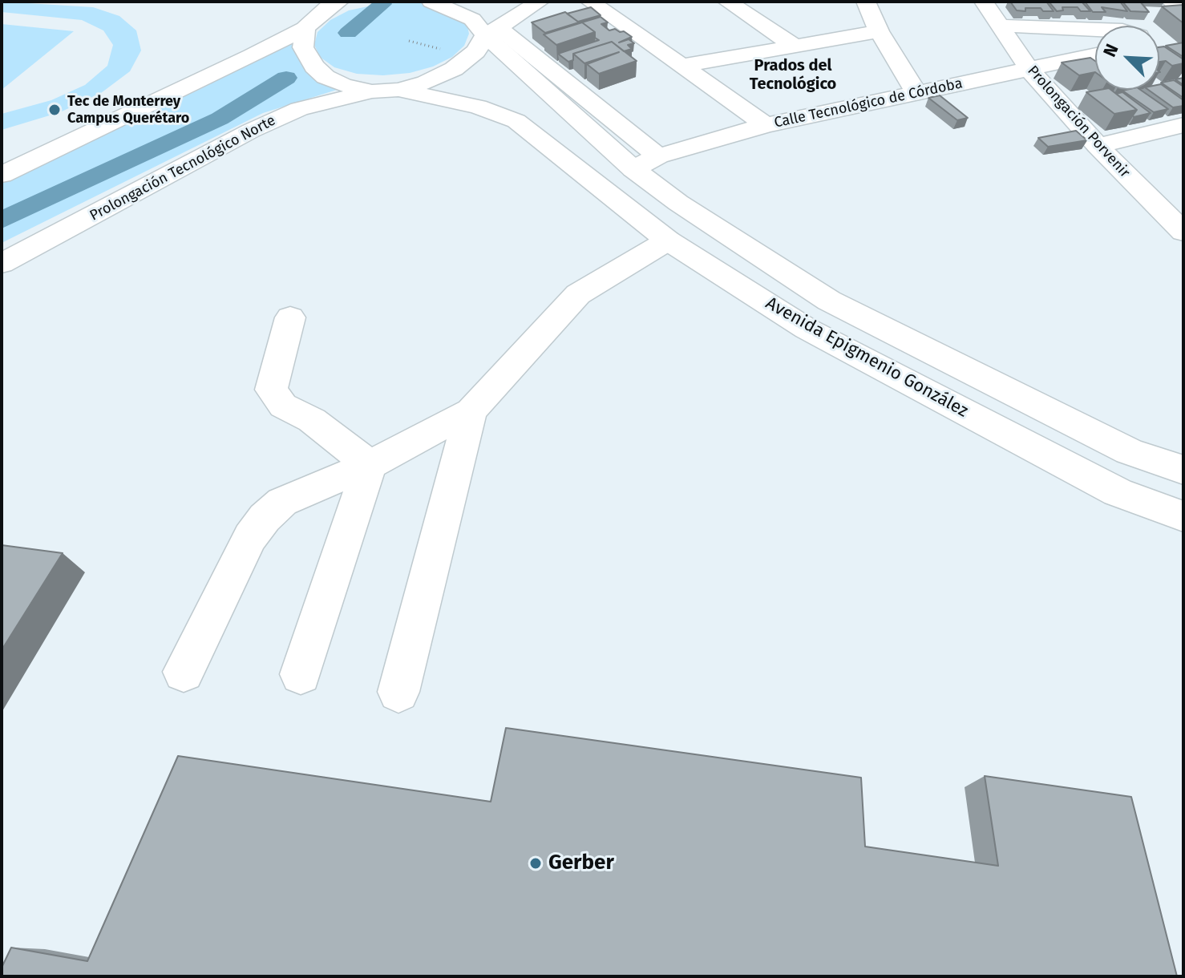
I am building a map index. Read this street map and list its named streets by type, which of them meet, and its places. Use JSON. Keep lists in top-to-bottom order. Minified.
{"streets":{"main road":["Calle Tecnológico de Córdoba","Prolongación Porvenir","Prolongación Tecnológico Norte","Avenida Epigmenio González"]},"crossings":[["Calle Tecnológico de Córdoba","Prolongación Porvenir"],["Calle Tecnológico de Córdoba","Avenida Epigmenio González"],["Prolongación Tecnológico Norte","Avenida Epigmenio González"]],"districts":["Prados del Tecnológico"],"places":["Tec de Monterrey Campus Querétaro","Gerber"],"north":"top left"}
